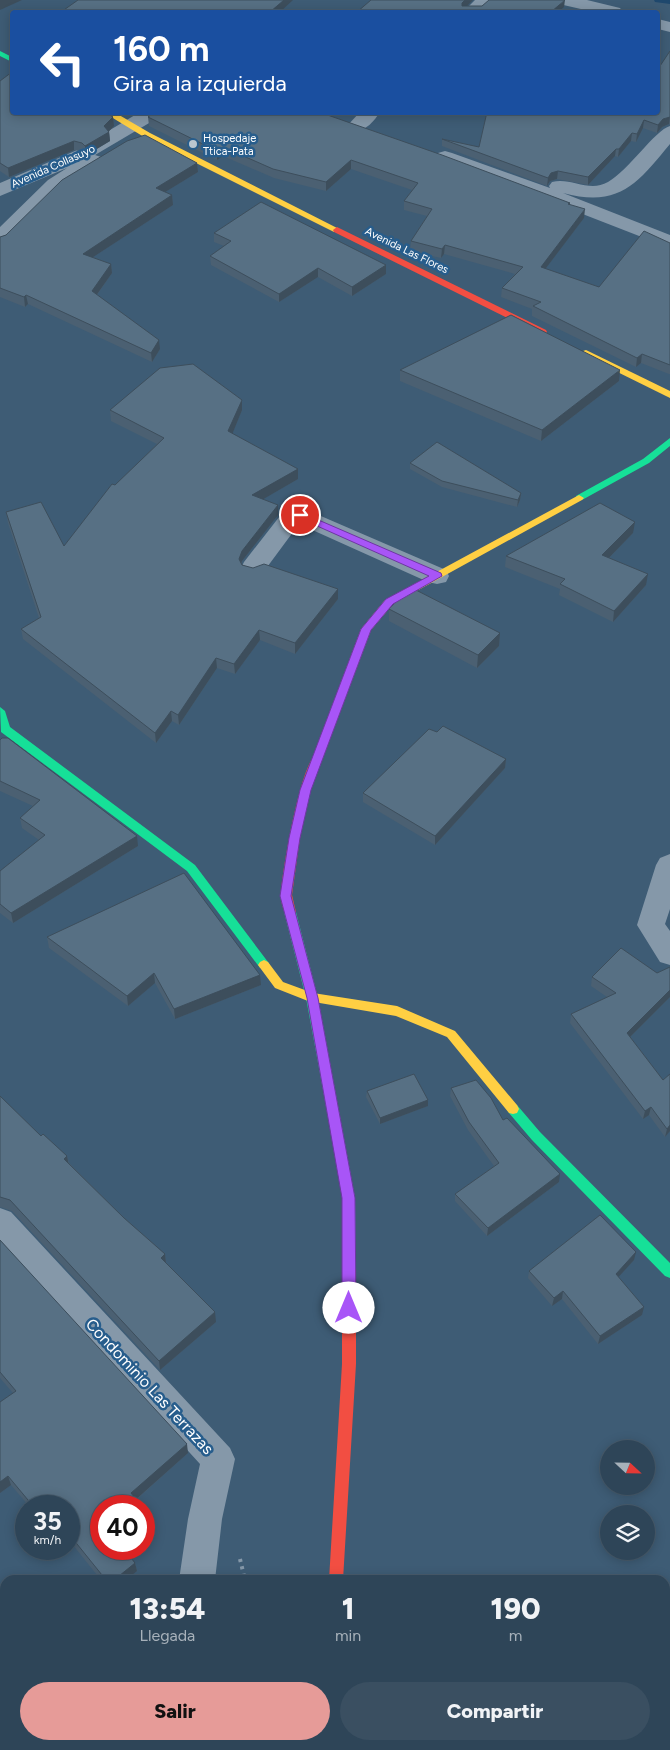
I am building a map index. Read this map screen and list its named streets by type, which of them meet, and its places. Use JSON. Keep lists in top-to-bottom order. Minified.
{"streets":{"street":["Avenida Collasuyo","Avenida Las Flores","Condominio Las Terrazas"]},"crossings":[["Avenida Collasuyo","Avenida Las Flores"]],"places":["Hospedaje Ttica-Pata"],"north":"right","page":{"turn":["160 m","Gira a la izquierda"],"speed":"35 km/h","limit":"40","eta":["13:54","Llegada","1","min","190","m"],"buttons":["Salir","Compartir"]}}
